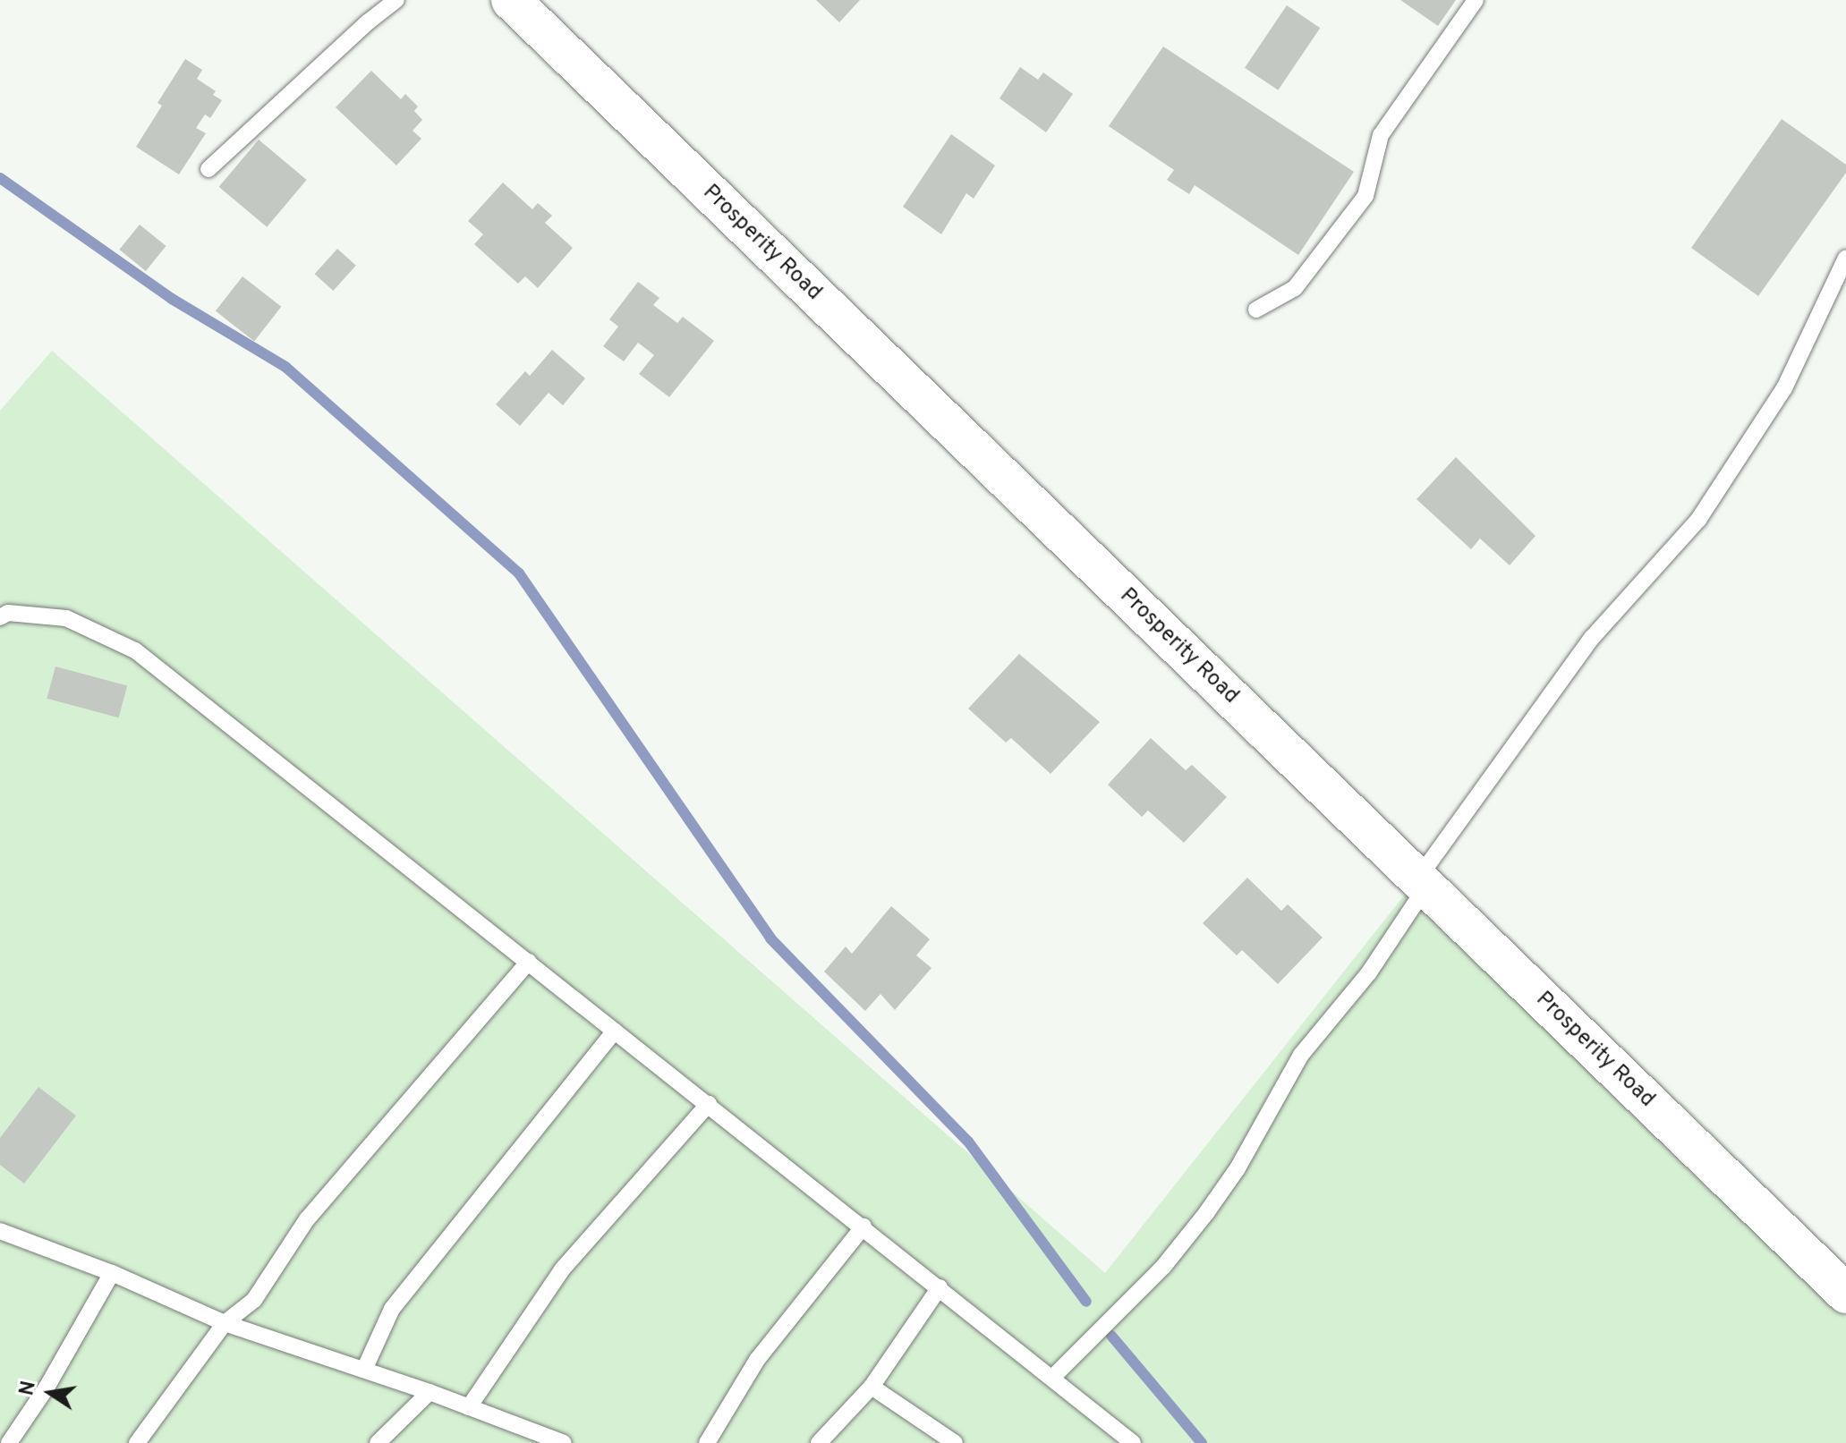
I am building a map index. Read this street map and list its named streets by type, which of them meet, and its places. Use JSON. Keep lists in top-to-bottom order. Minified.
{"streets":{"street":["Prosperity Road"]},"north":"left"}
